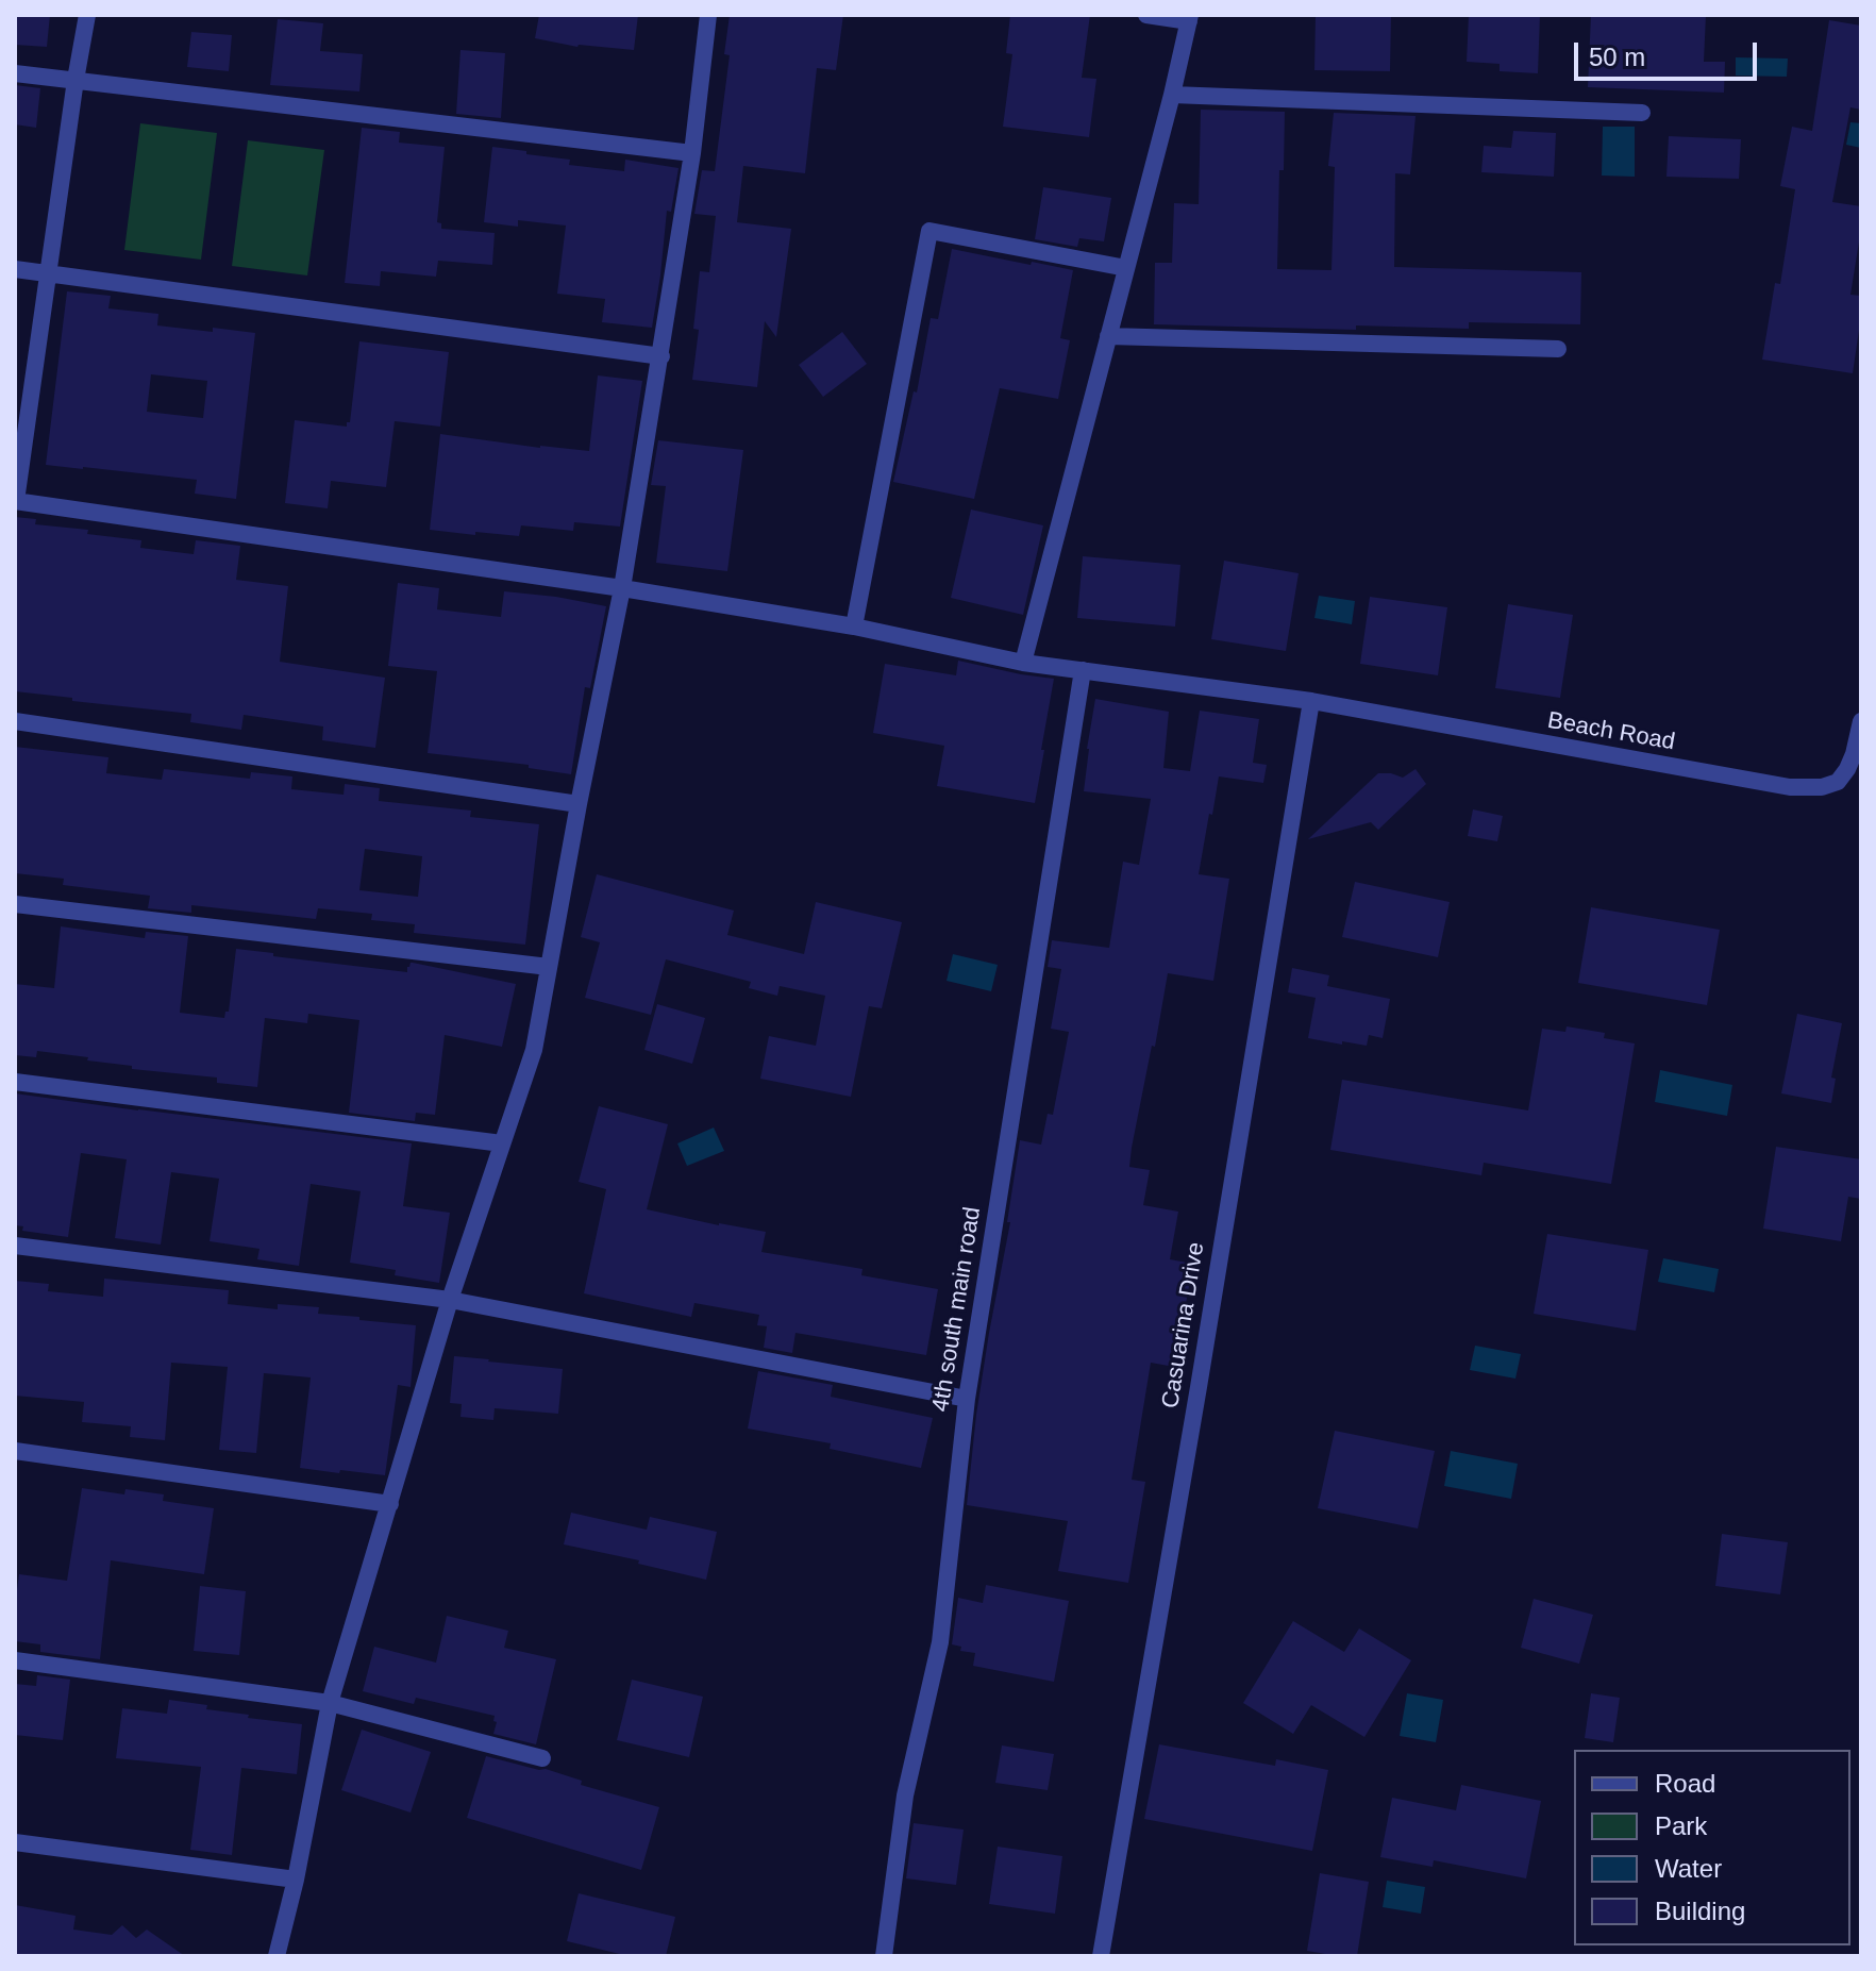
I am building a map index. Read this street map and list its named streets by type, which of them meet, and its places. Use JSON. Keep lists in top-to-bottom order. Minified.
{"streets":{"street":["Beach Road","4th south main road","Casuarina Drive"]},"crossings":[["Beach Road","Casuarina Drive"]],"legend":["Road","Park","Water","Building"],"scale_bar":"50 m"}
